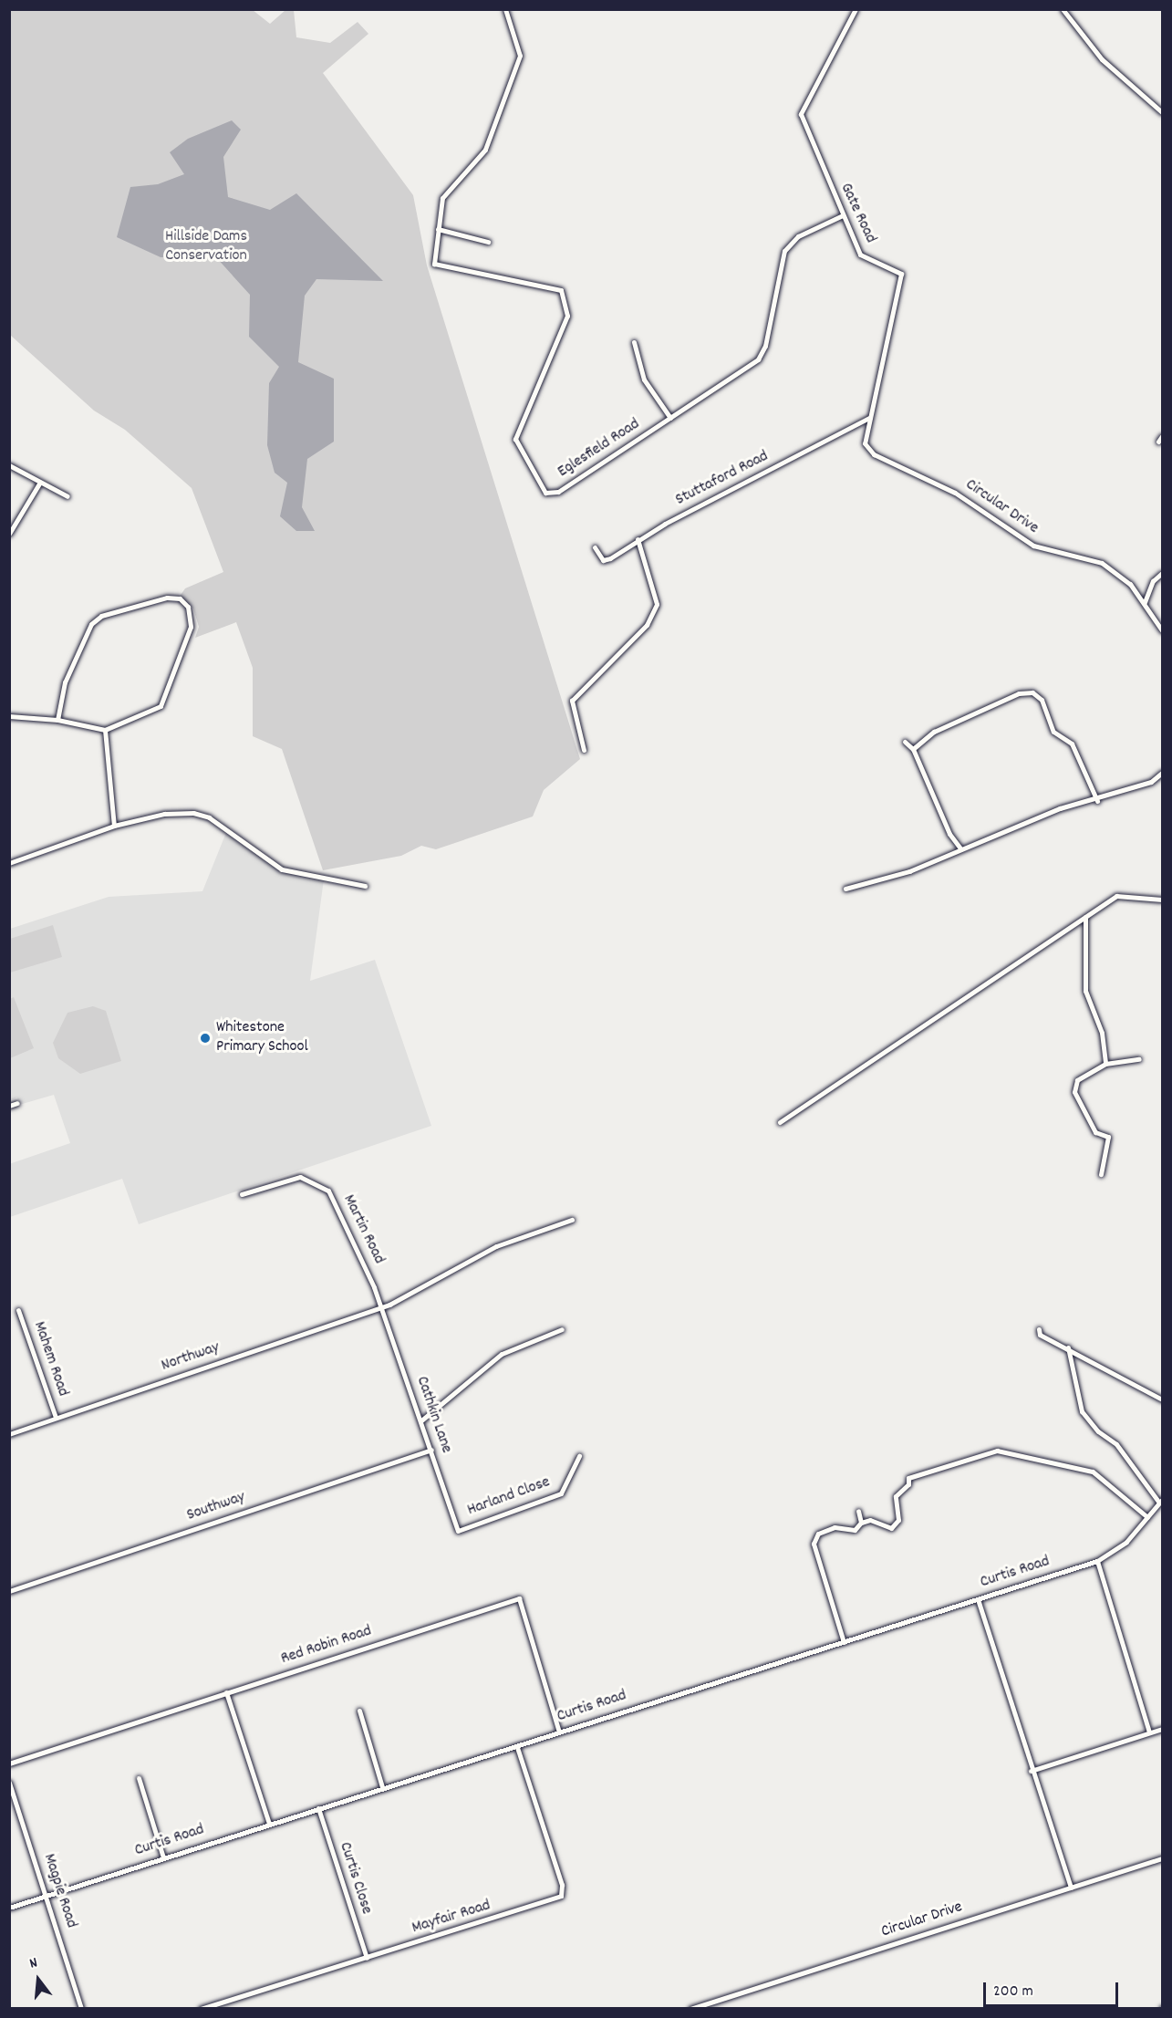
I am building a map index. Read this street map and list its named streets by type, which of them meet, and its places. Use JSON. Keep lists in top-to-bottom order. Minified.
{"streets":{"street":["Gate Road","Eglesfield Road","Stuttaford Road","Circular Drive","Martin Road","Northway","Mahem Road","Cathkin Lane","Harland Close","Southway","Curtis Road","Red Robin Road","Curtis Close","Magpie Road","Mayfair Road"]},"crossings":[["Gate Road","Eglesfield Road"],["Gate Road","Stuttaford Road"],["Gate Road","Circular Drive"],["Stuttaford Road","Circular Drive"],["Martin Road","Northway"],["Martin Road","Cathkin Lane"],["Northway","Mahem Road"],["Northway","Cathkin Lane"],["Cathkin Lane","Harland Close"],["Cathkin Lane","Southway"],["Curtis Road","Red Robin Road"],["Curtis Road","Curtis Close"],["Curtis Road","Magpie Road"],["Curtis Road","Mayfair Road"],["Curtis Close","Mayfair Road"]],"parks":["Hillside Dams Conservation"],"places":["Whitestone Primary School"],"scale_bar":"200 m","north":"top"}
